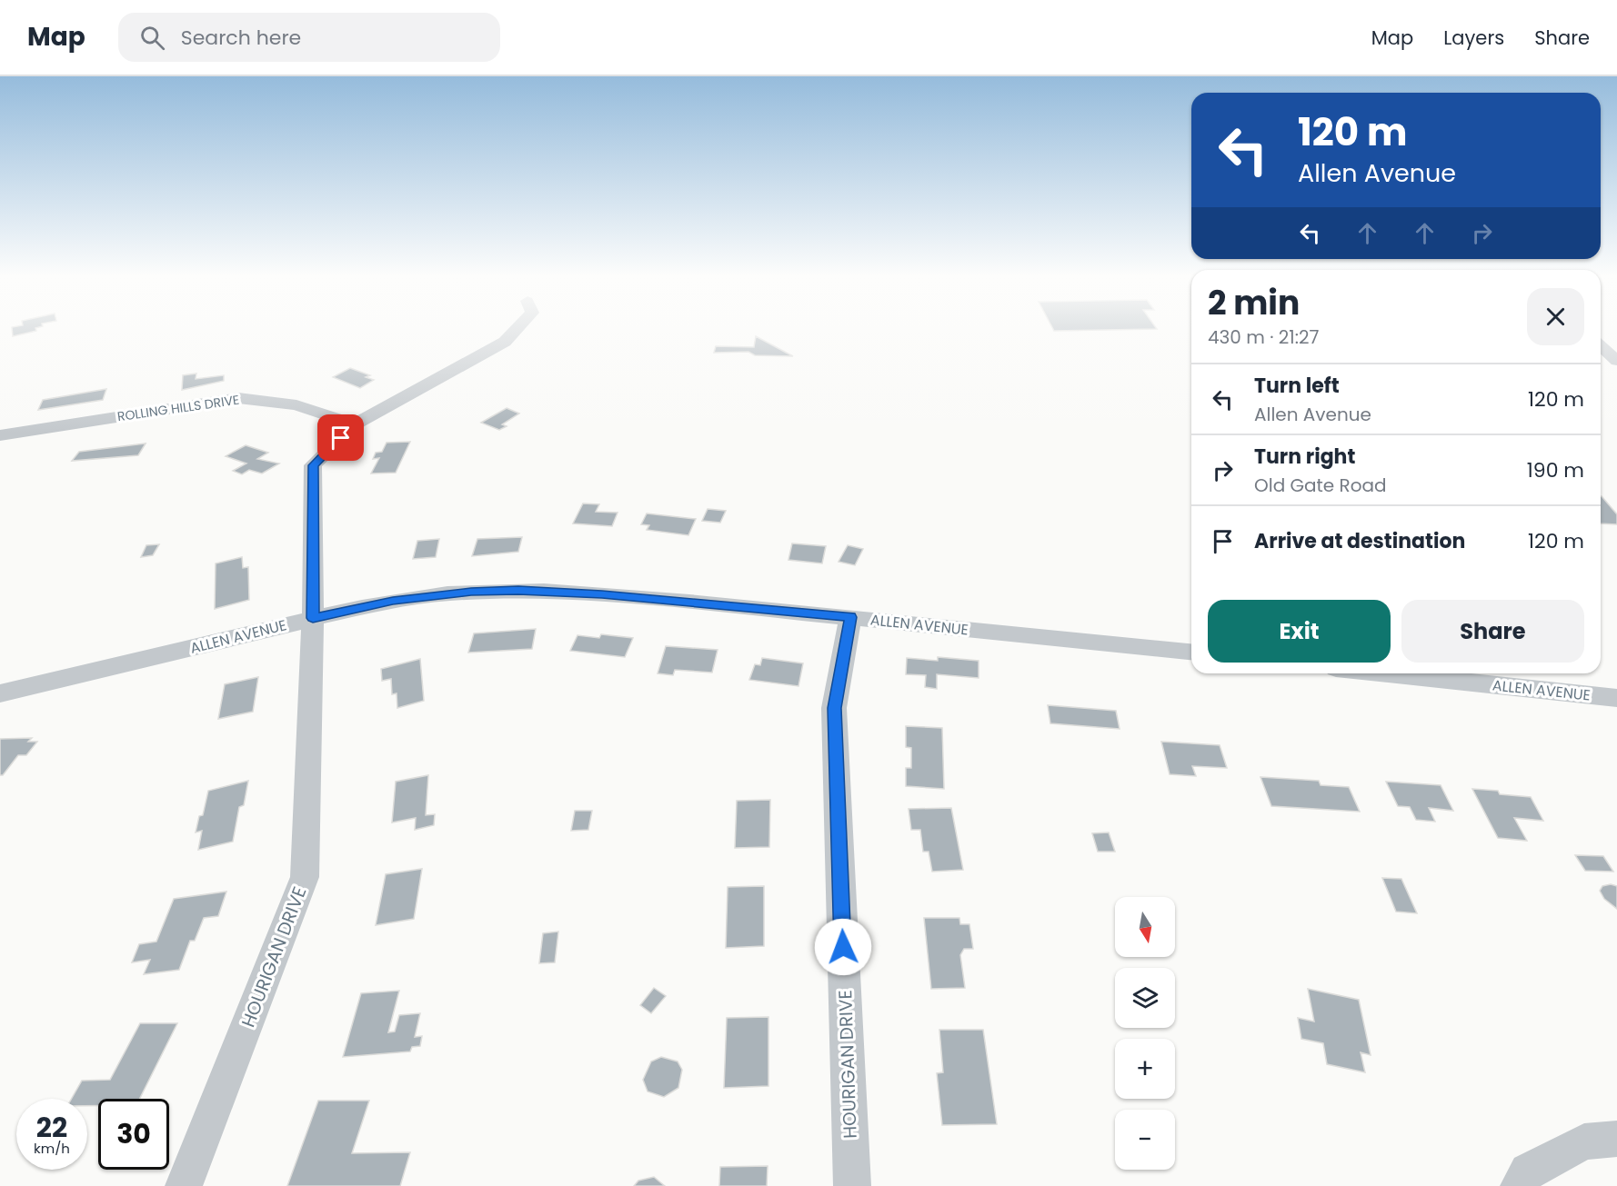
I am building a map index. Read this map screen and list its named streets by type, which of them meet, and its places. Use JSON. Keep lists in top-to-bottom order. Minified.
{"streets":{"street":["ROLLING HILLS DRIVE","ALLEN AVENUE","HOURIGAN DRIVE"]},"crossings":[["ROLLING HILLS DRIVE","HOURIGAN DRIVE"],["ALLEN AVENUE","HOURIGAN DRIVE"]],"north":"bottom","page":{"header":"Map","search":"Search here","nav":["Map","Layers","Share"],"turn":["120 m","Allen Avenue"],"heading":["2 min","430 m · 21:27"],"list":[{"name":"Turn left","note":"Allen Avenue","value":"120 m"},{"name":"Turn right","note":"Old Gate Road","value":"190 m"},{"name":"Arrive at destination","value":"120 m"}],"buttons":["Exit","Share"],"map_buttons":["+","−"],"speed":"22 km/h","limit":"30"}}
